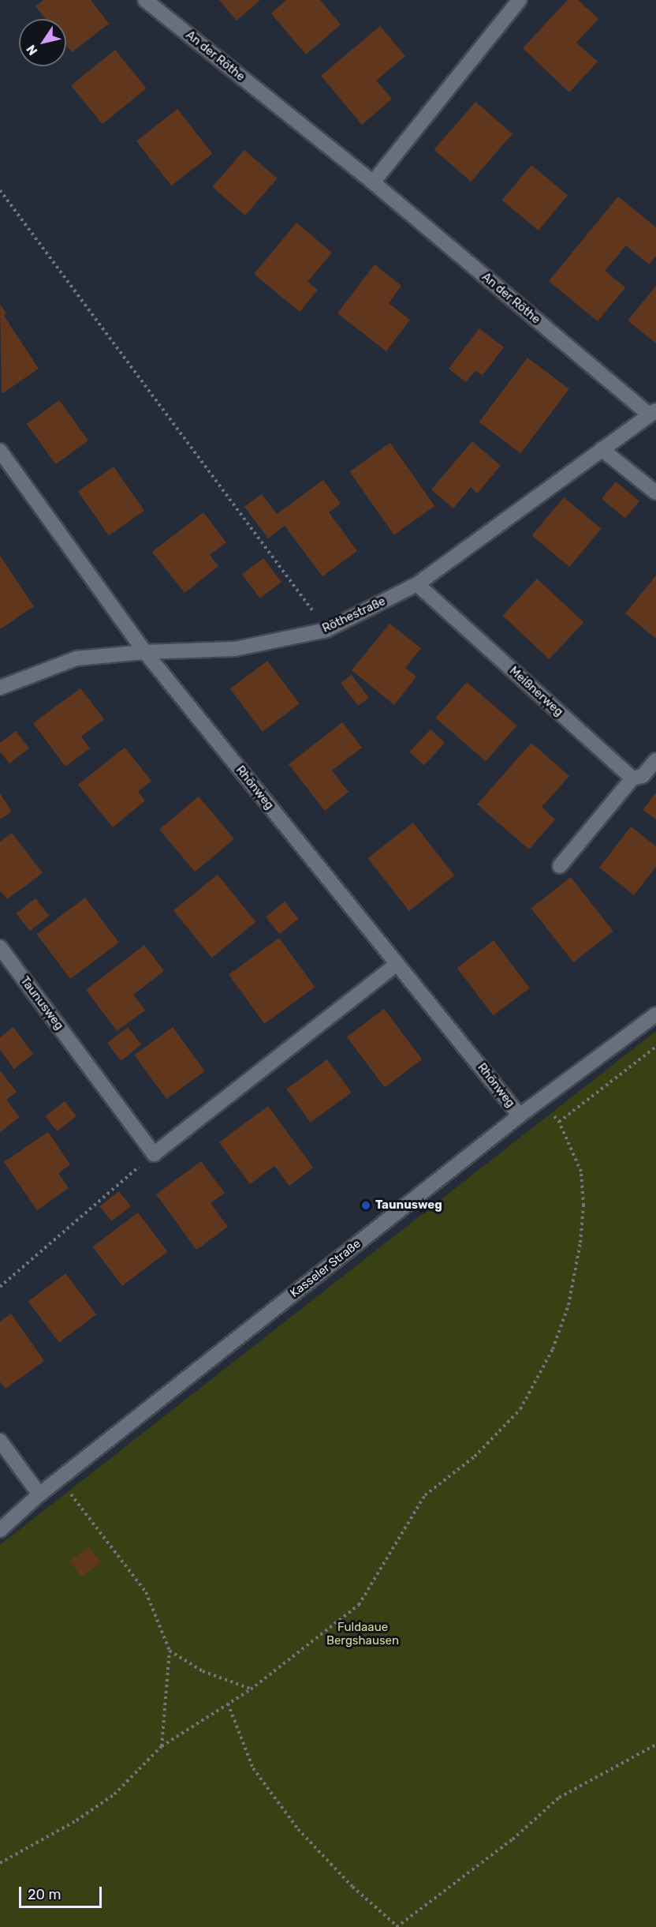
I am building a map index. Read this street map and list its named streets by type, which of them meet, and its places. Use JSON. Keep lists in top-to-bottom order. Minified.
{"streets":{"street":["An der Röthe","Röthestraße","Meißnerweg","Rhönweg","Taunusweg","Kasseler Straße"]},"crossings":[["An der Röthe","Röthestraße"],["Röthestraße","Meißnerweg"],["Röthestraße","Rhönweg"],["Rhönweg","Kasseler Straße"]],"parks":["Fuldaaue Bergshausen"],"places":["Taunusweg"],"scale_bar":"20 m","north":"bottom left"}
